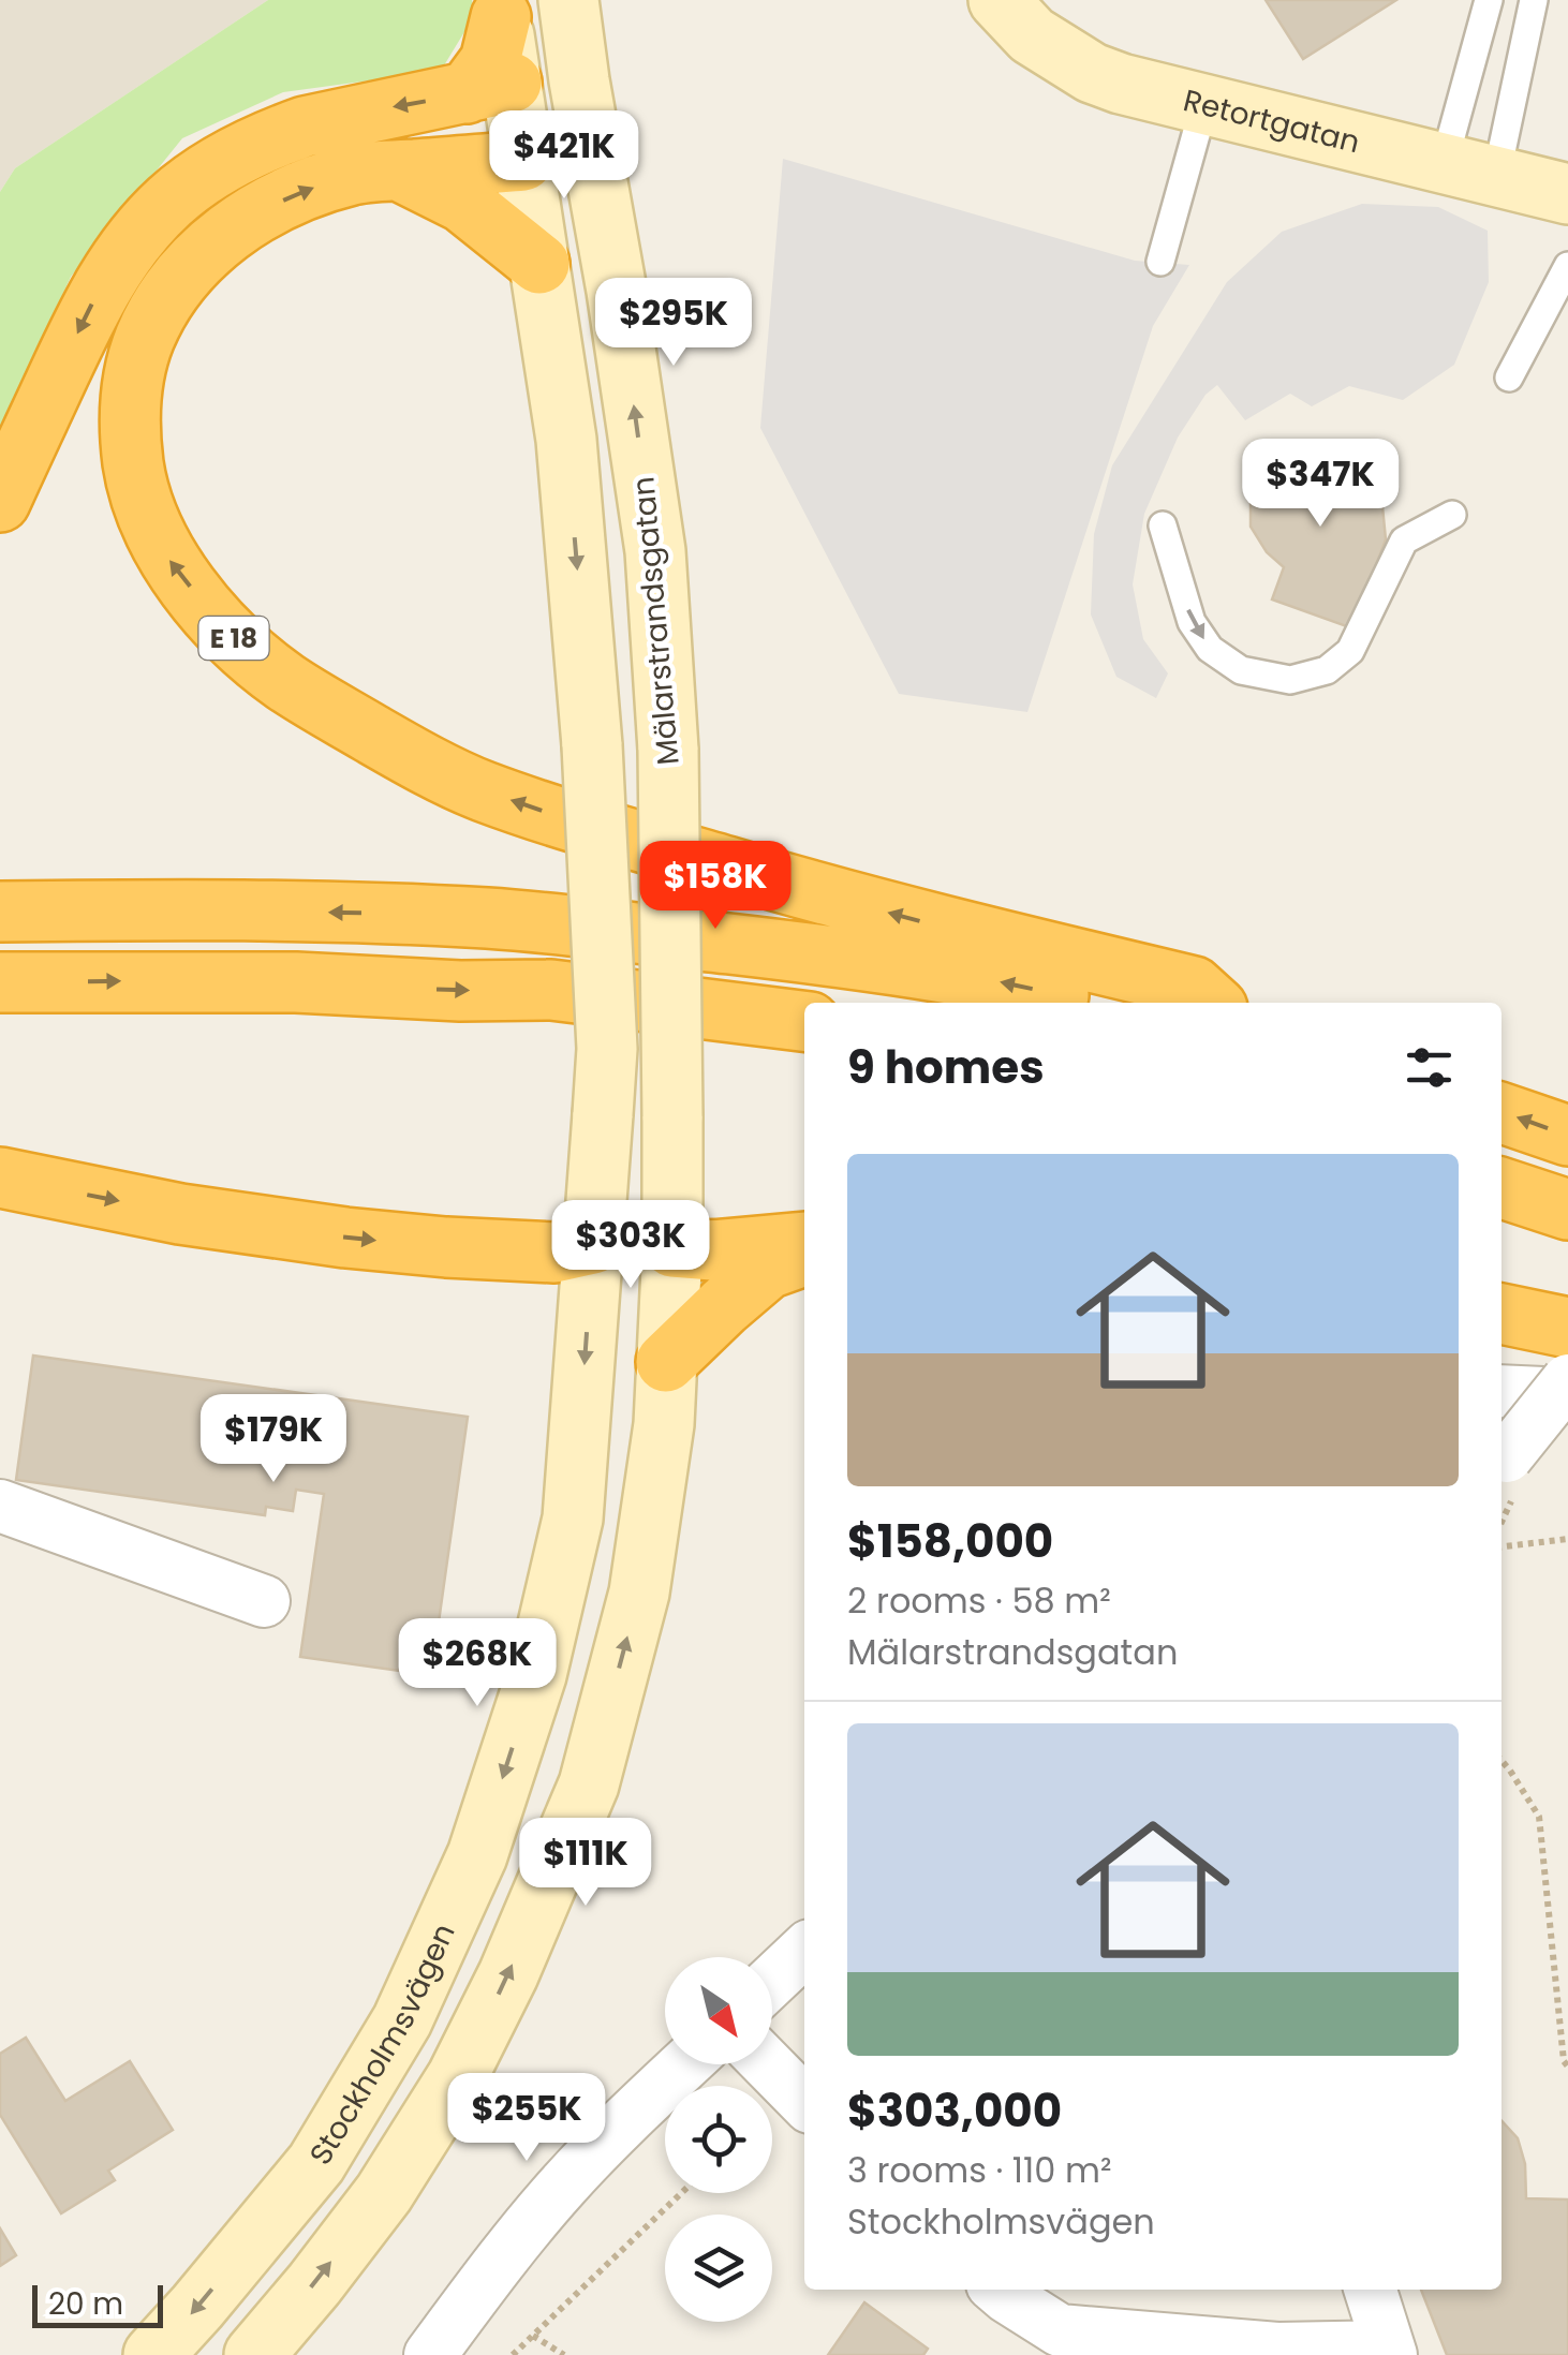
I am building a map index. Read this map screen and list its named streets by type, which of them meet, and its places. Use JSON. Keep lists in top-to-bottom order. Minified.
{"streets":{"highway":["E 18"],"main road":["Retortgatan","Mälarstrandsgatan","Stockholmsvägen"]},"scale_bar":"20 m","north":"bottom right","page":{"price":["$421K","$295K","$347K","$158K","$303K","$179K","$268K","$111K","$255K"],"heading":"9 homes","list":[{"name":"$158,000","note":"2 rooms · 58 m² · Mälarstrandsgatan"},{"name":"$303,000","note":"3 rooms · 110 m² · Stockholmsvägen"}],"scale":"20 m"}}
